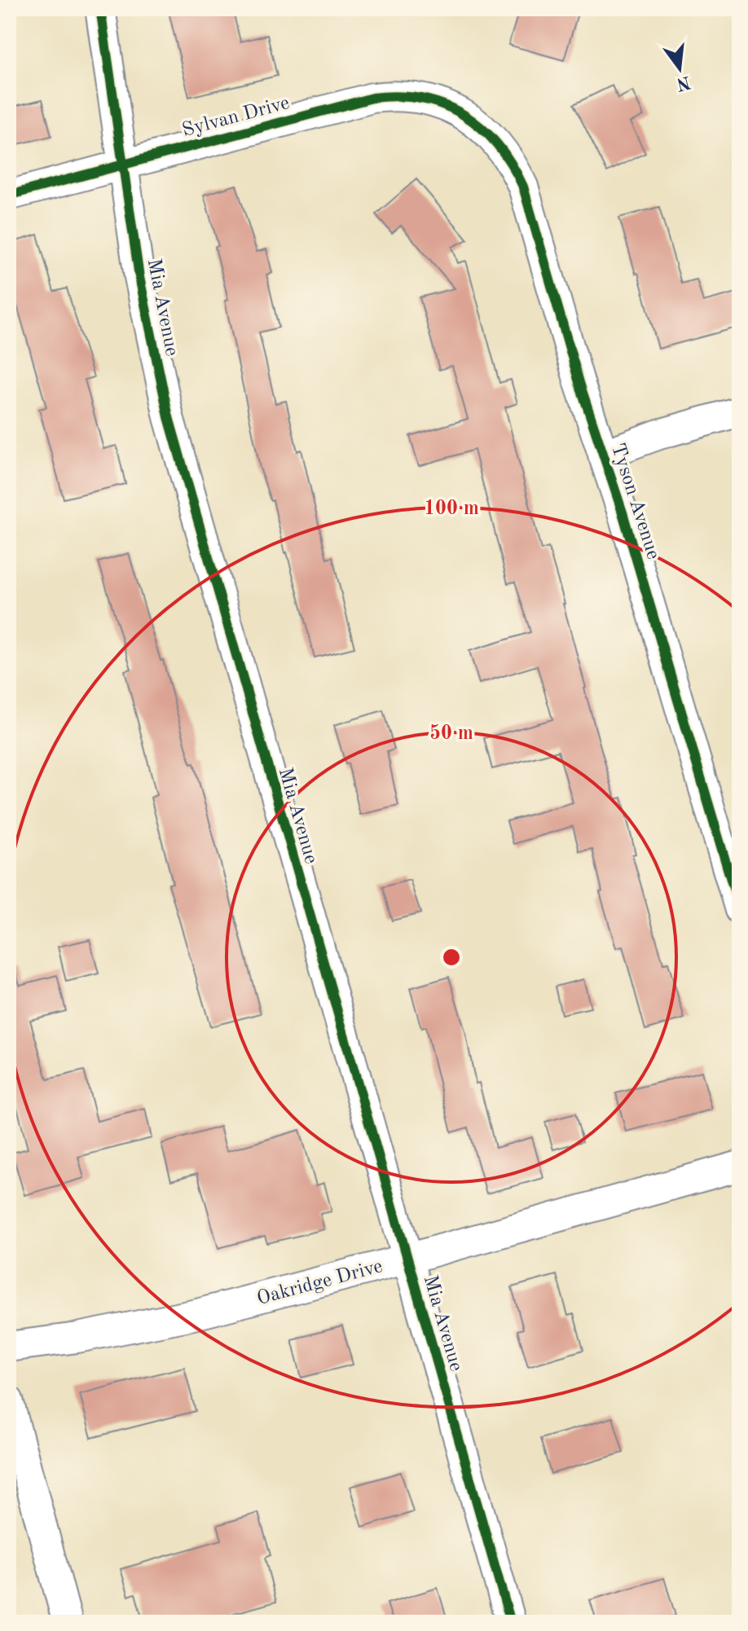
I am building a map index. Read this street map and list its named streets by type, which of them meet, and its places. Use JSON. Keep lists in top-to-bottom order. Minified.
{"streets":{"street":["Sylvan Drive","Mia Avenue","Tyson Avenue","Oakridge Drive"]},"crossings":[["Sylvan Drive","Mia Avenue"],["Sylvan Drive","Tyson Avenue"],["Mia Avenue","Oakridge Drive"]],"north":"bottom","rings":["100 m","50 m"]}
